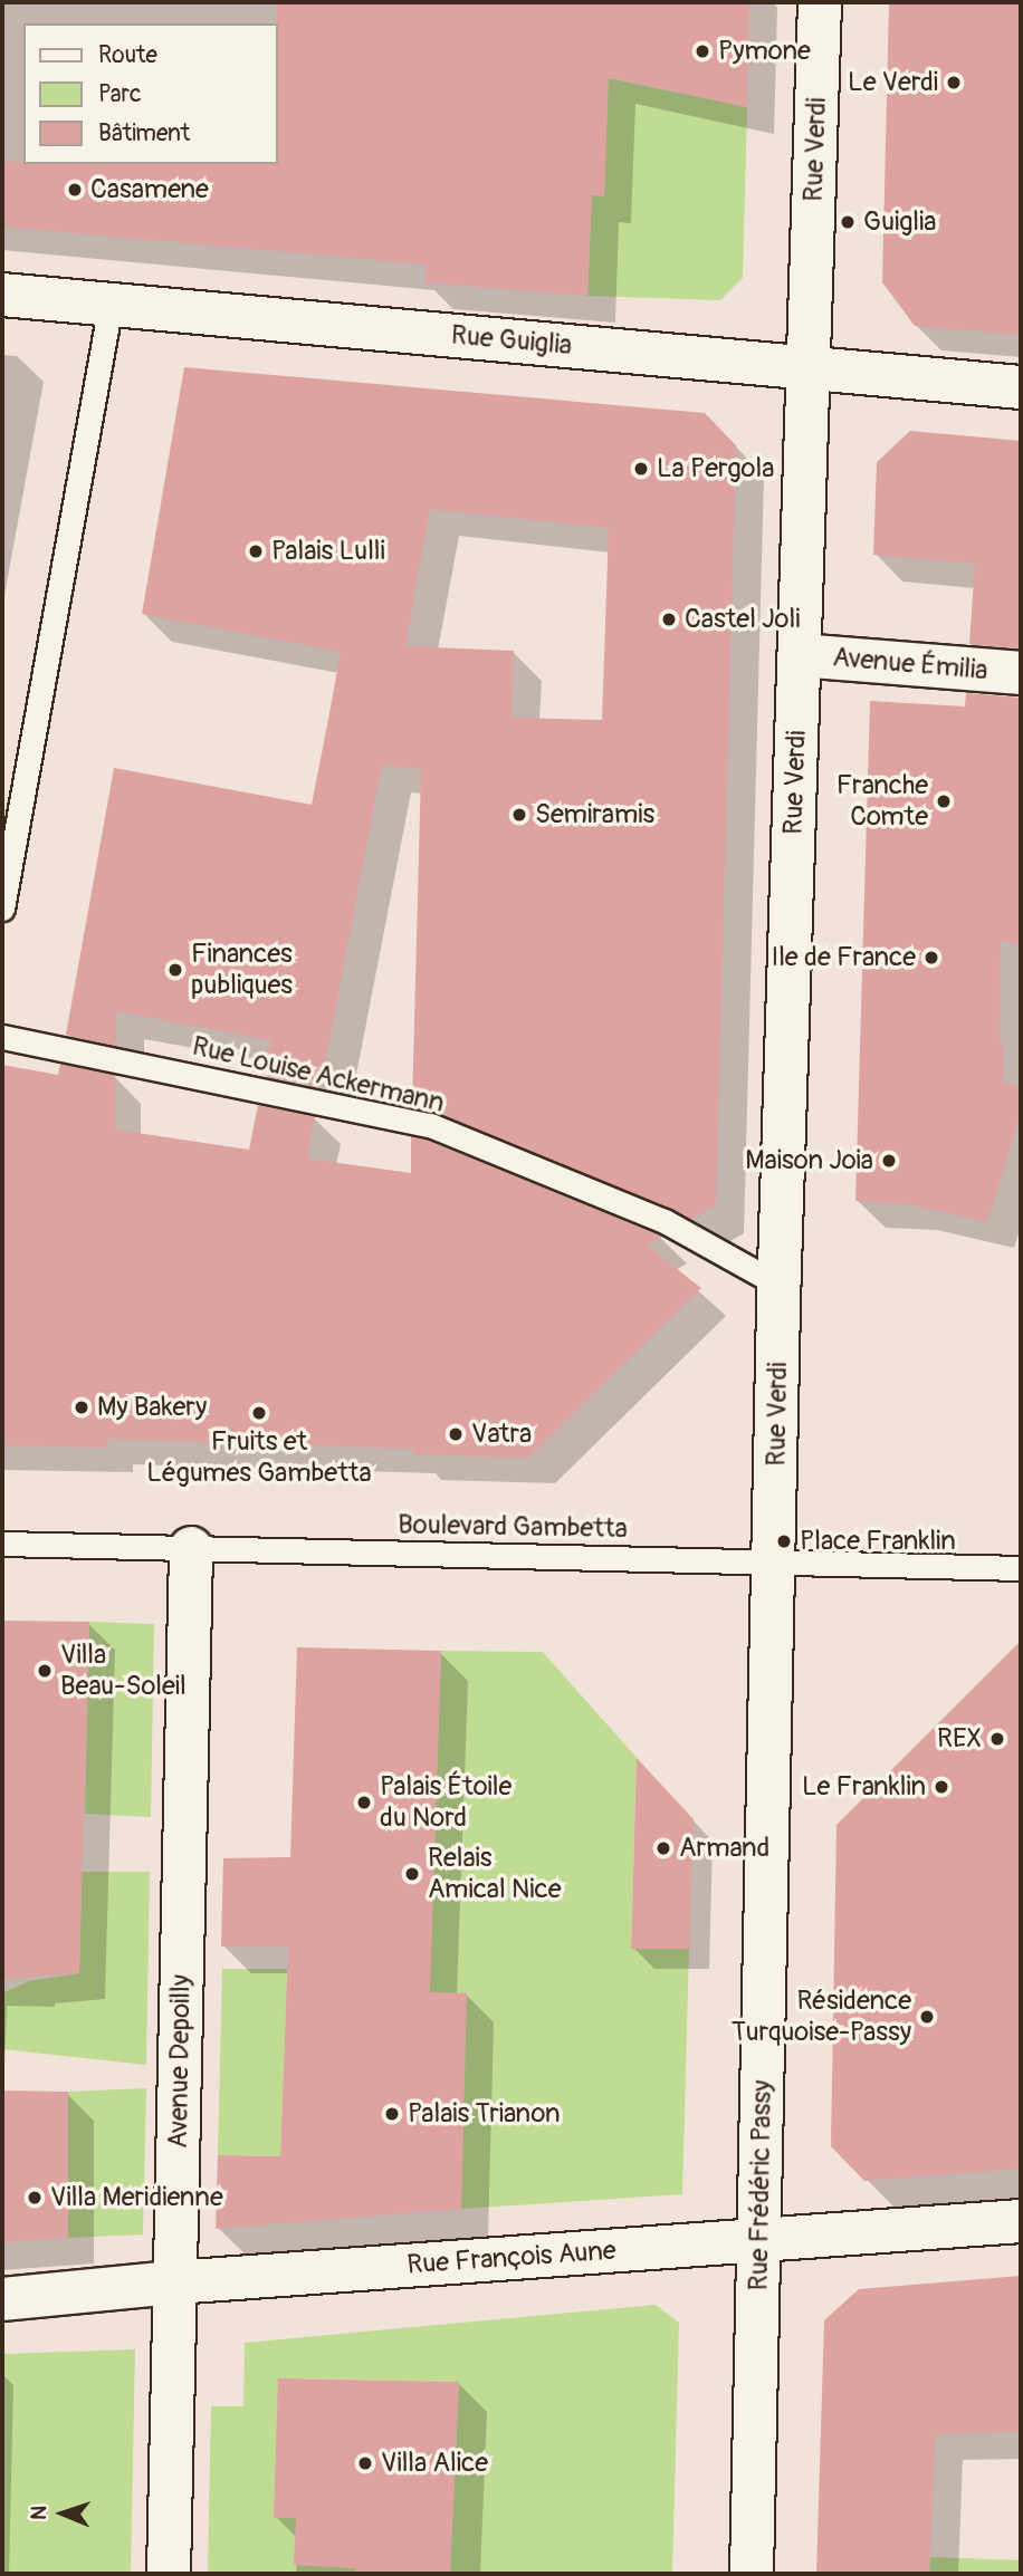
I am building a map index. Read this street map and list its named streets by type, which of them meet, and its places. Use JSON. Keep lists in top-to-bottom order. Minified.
{"streets":{"street":["Rue Verdi","Rue Guiglia","Avenue Émilia","Avenue Depoilly","Rue Frédéric Passy","Rue François Aune"],"lane":["Rue Louise Ackermann","Boulevard Gambetta"]},"crossings":[["Rue Verdi","Rue Guiglia"],["Rue Verdi","Avenue Émilia"],["Rue Verdi","Rue Louise Ackermann"],["Rue Verdi","Boulevard Gambetta"],["Rue Verdi","Rue Frédéric Passy"],["Boulevard Gambetta","Avenue Depoilly"],["Boulevard Gambetta","Rue Frédéric Passy"],["Avenue Depoilly","Rue François Aune"],["Rue Frédéric Passy","Rue François Aune"]],"places":["Pymone","Le Verdi","Casamene","Guiglia","La Pergola","Palais Lulli","Castel Joli","Franche Comte","Semiramis","Ile de France","Finances publiques","Maison Joia","My Bakery","Fruits et Légumes Gambetta","Vatra","Place Franklin","Villa Beau-Soleil","REX","Le Franklin","Palais Étoile du Nord","Armand","Relais Amical Nice","Résidence Turquoise-Passy","Palais Trianon","Villa Meridienne","Villa Alice"],"legend":["Route","Parc","Bâtiment"],"north":"left"}
